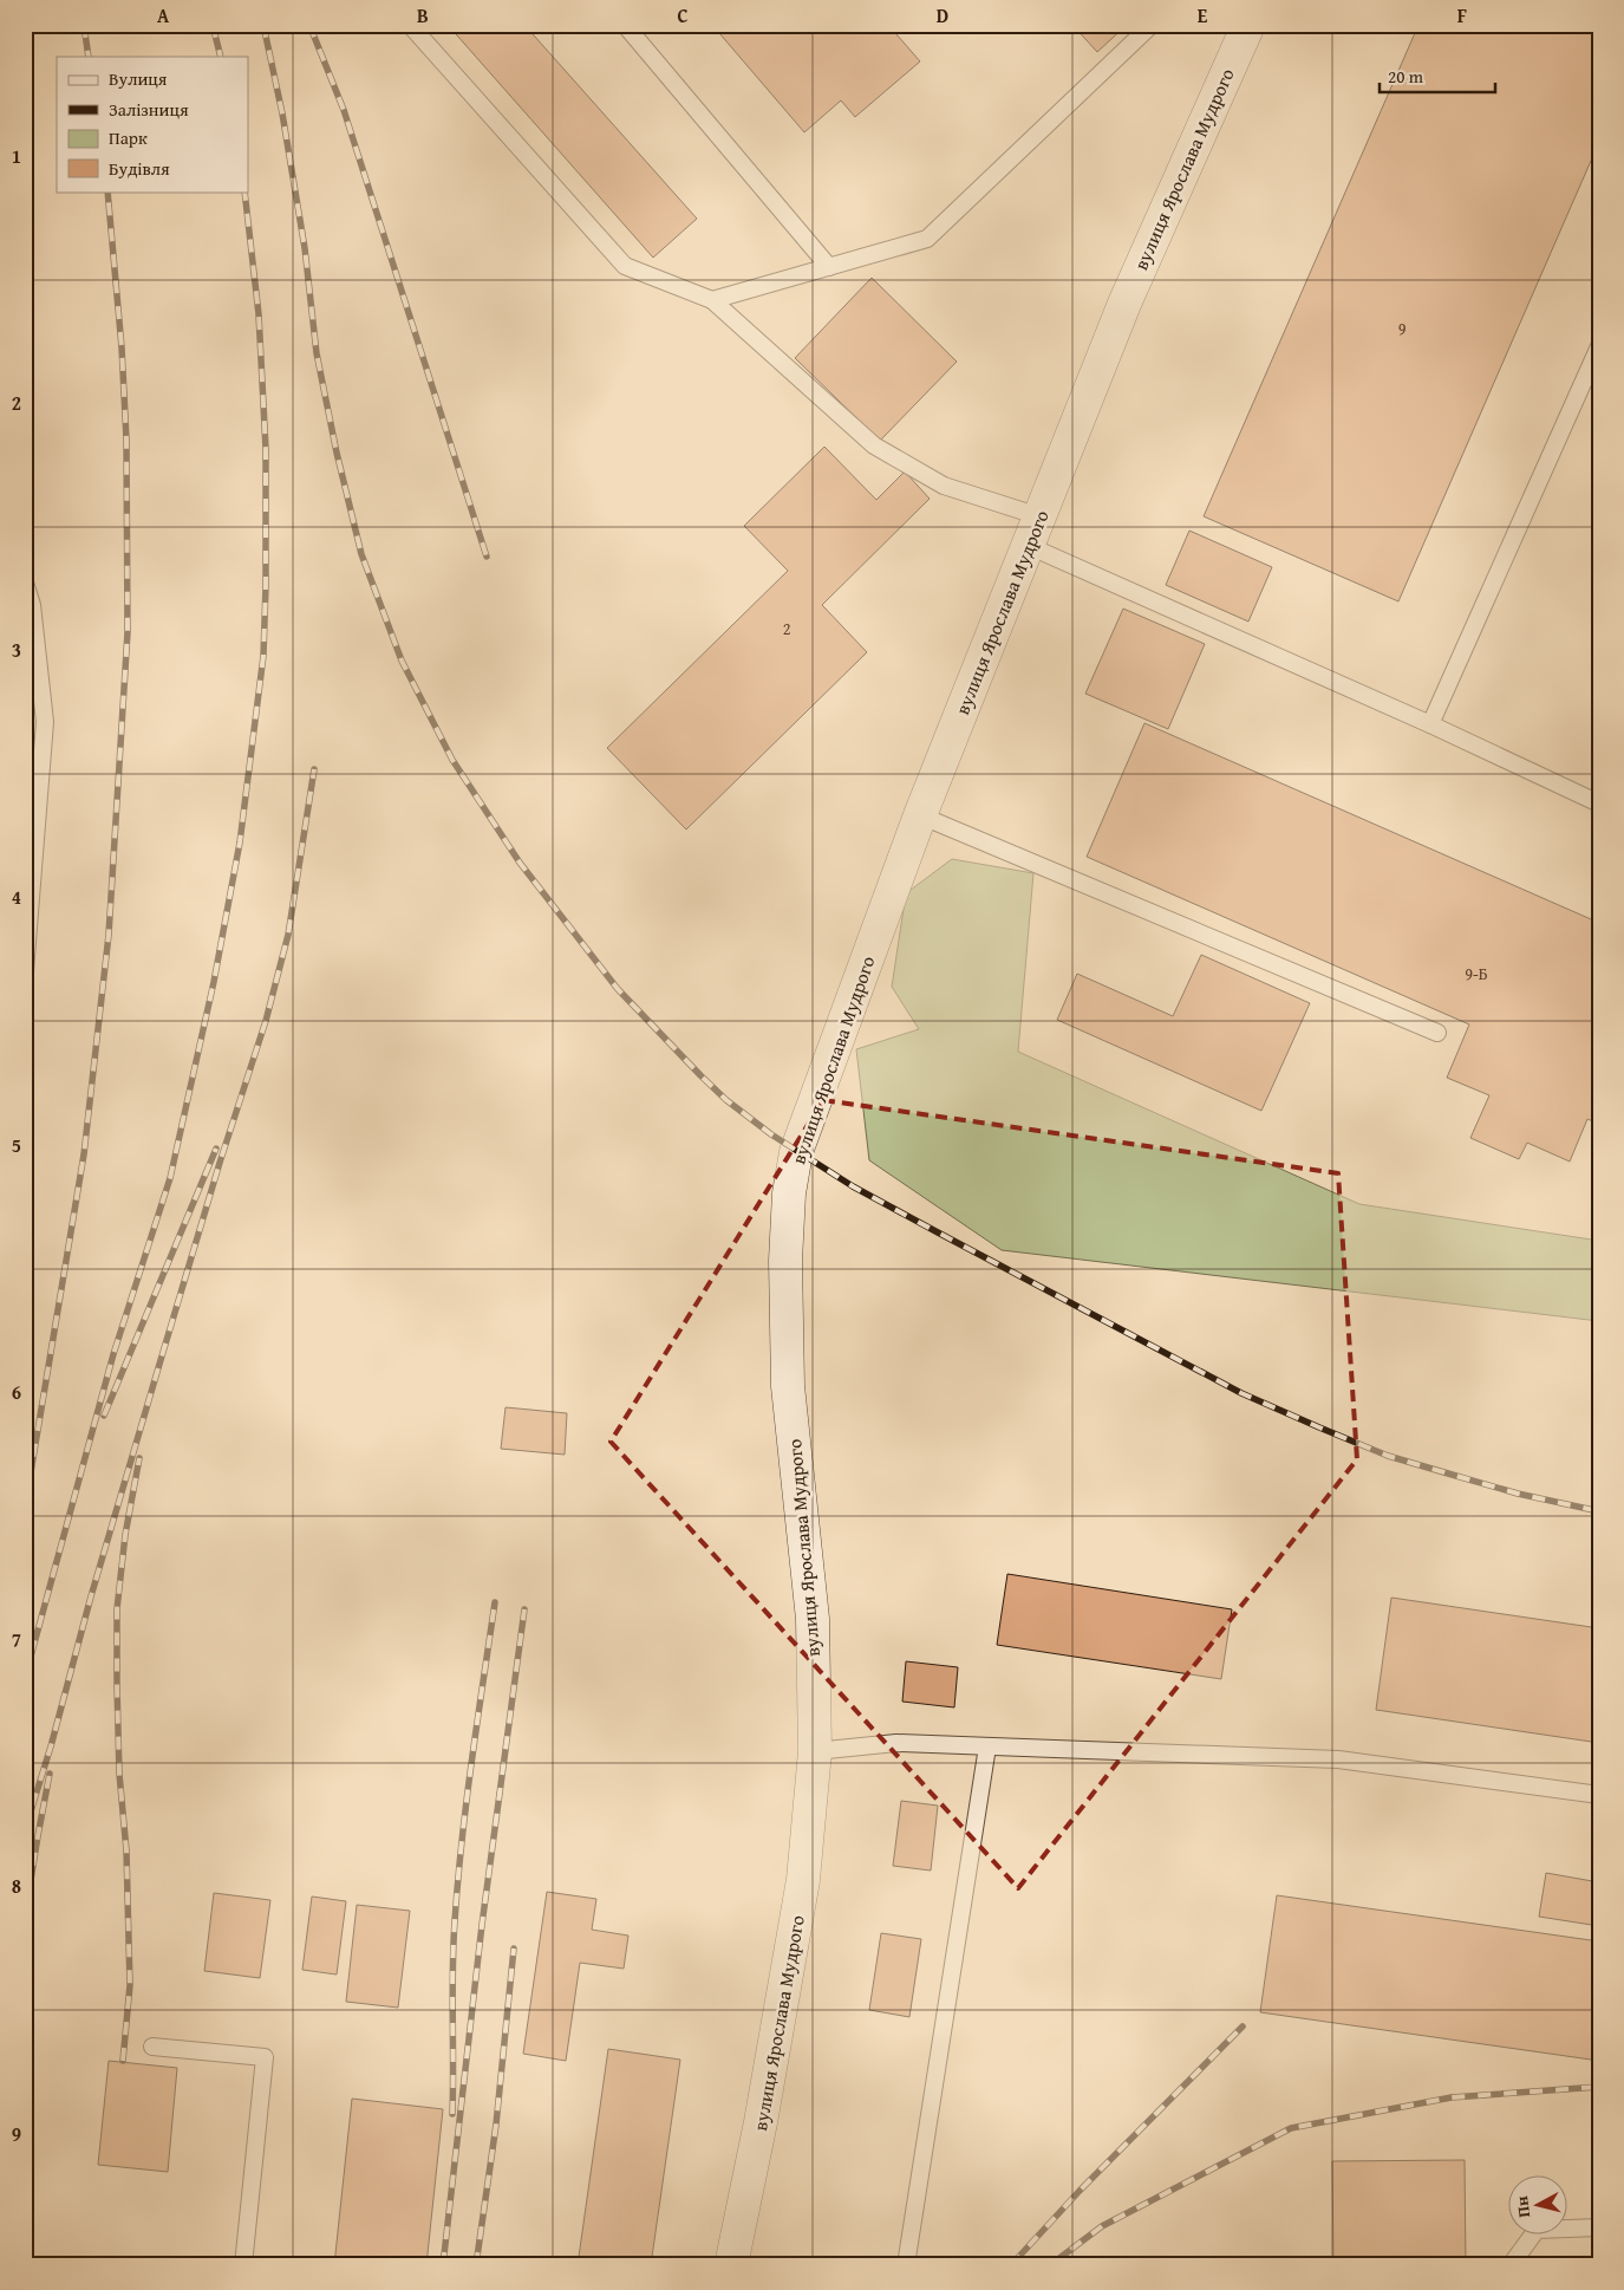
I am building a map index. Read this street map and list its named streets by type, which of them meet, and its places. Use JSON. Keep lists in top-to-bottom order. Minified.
{"streets":{"street":["вулиця Ярослава Мудрого"]},"house_numbers":["9","2","9-Б"],"legend":["Вулиця","Залізниця","Парк","Будівля"],"scale_bar":"20 m","north":"left","grid":{"columns":["A","B","C","D","E","F"],"rows":["1","2","3","4","5","6","7","8","9"]}}
